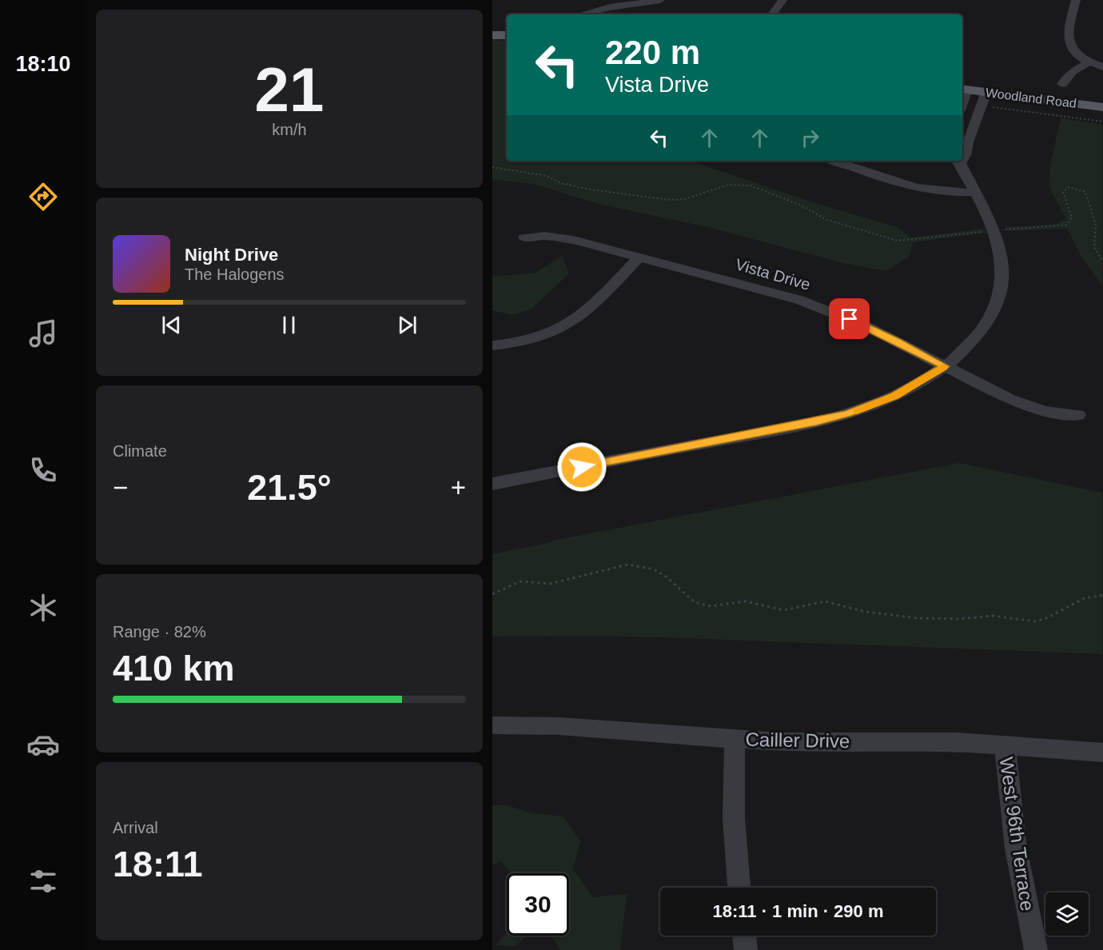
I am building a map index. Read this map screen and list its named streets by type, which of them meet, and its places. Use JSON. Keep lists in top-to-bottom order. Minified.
{"streets":{"main road":["Woodland Road"],"street":["Vista Drive","Cailler Drive","West 96th Terrace"]},"crossings":[["Cailler Drive","West 96th Terrace"]],"page":{"tabs":"18:10","tile":[["21","km/h"],"Climate",["Range · 82%","410 km"],["Arrival","18:11"]],"turn":["220 m","Vista Drive"],"song":["Night Drive","The Halogens"],"heat":["−","21.5°","+"],"limit":"30","trip":"18:11 · 1 min · 290 m"}}
